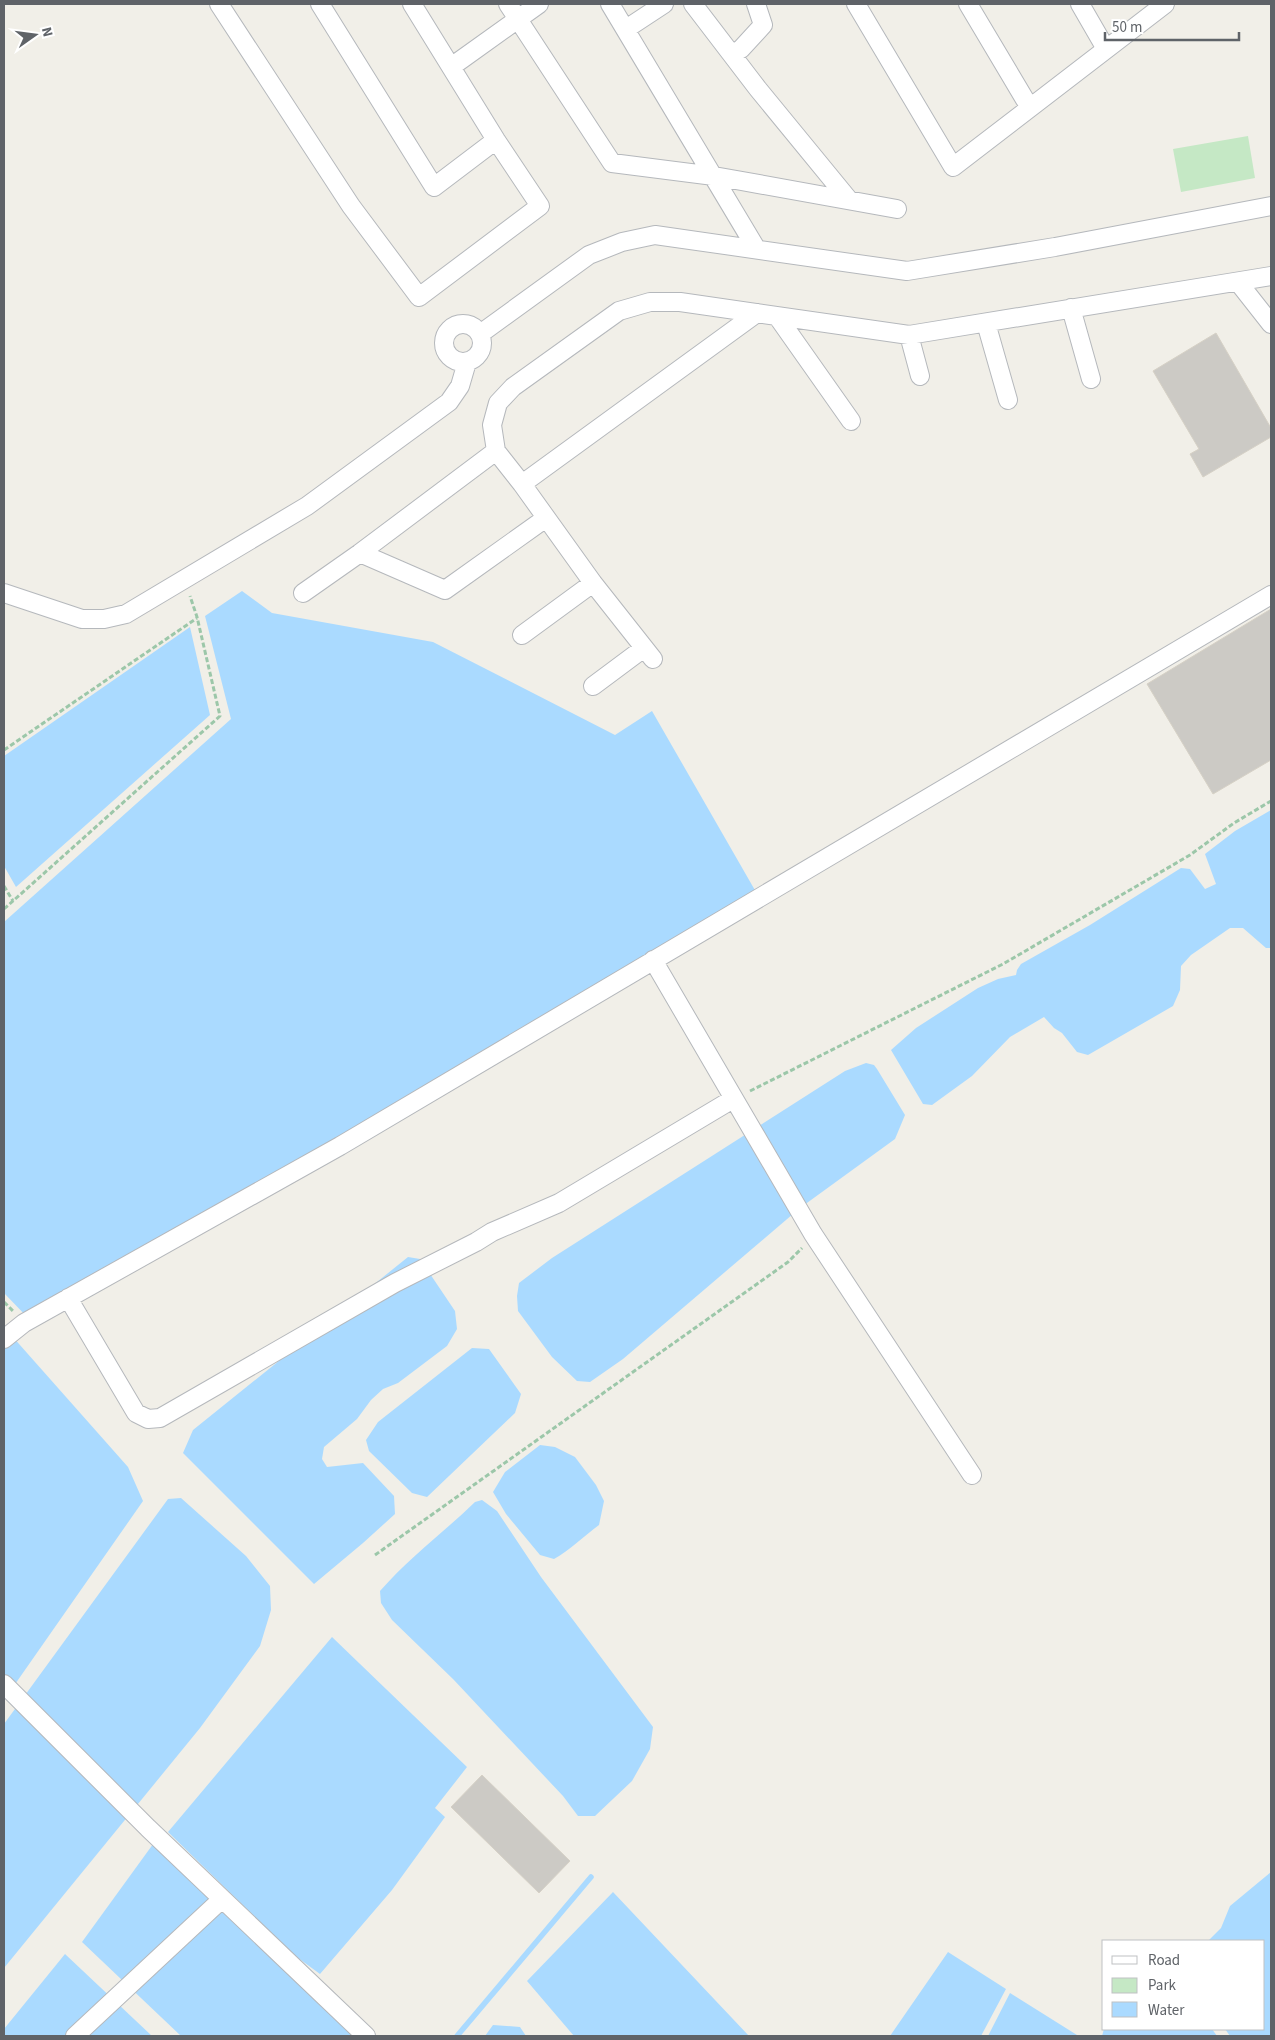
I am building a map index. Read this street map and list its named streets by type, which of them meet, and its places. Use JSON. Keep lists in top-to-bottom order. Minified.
{"legend":["Road","Park","Water"],"scale_bar":"50 m","north":"right"}
